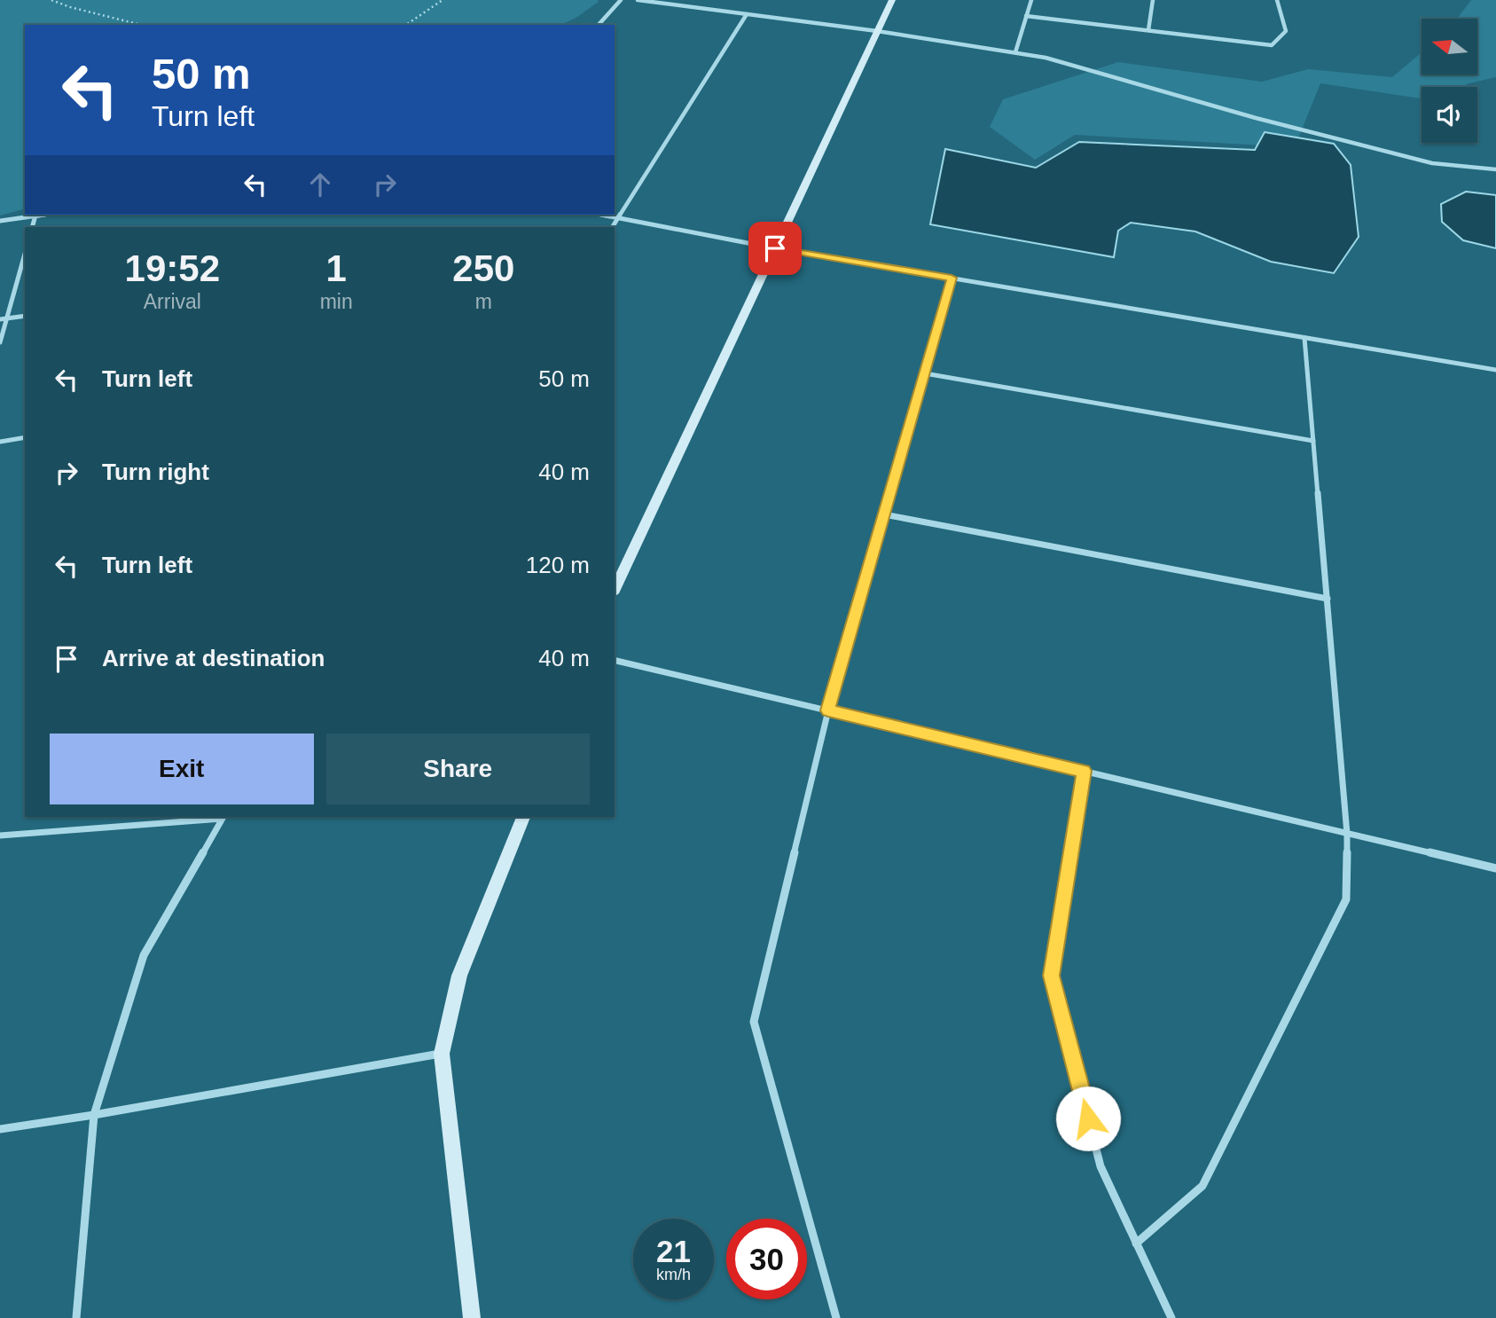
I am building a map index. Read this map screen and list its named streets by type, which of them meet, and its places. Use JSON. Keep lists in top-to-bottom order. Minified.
{"north":"left","page":{"turn":["50 m","Turn left"],"eta":["19:52","Arrival","1","min","250","m"],"list":[{"name":"Turn left","value":"50 m"},{"name":"Turn right","value":"40 m"},{"name":"Turn left","value":"120 m"},{"name":"Arrive at destination","value":"40 m"}],"buttons":["Exit","Share"],"speed":"21 km/h","limit":"30"}}
